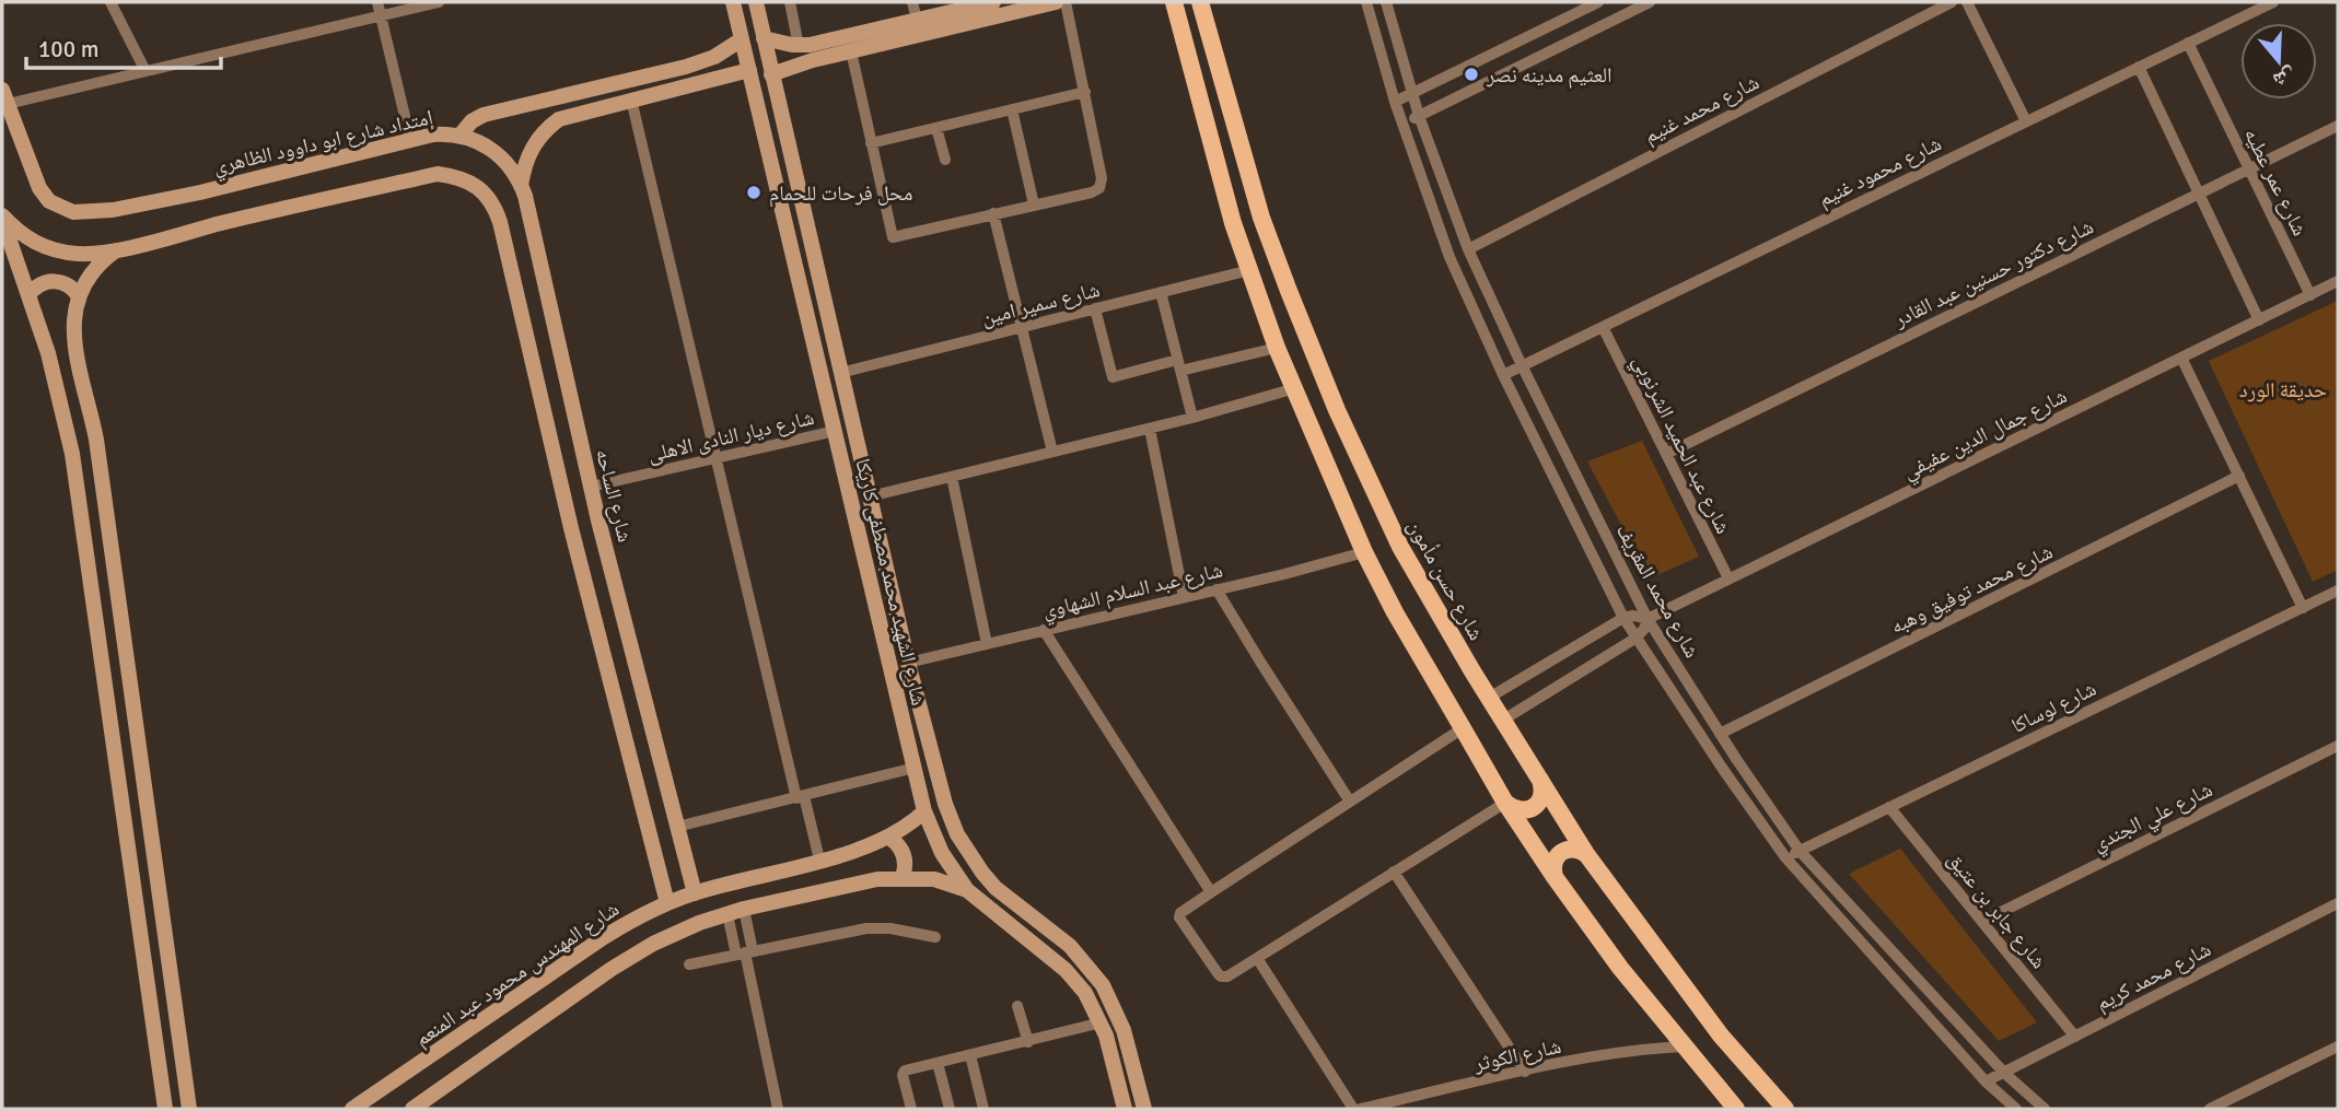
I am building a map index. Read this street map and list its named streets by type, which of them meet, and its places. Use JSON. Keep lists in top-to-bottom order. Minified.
{"streets":{"main road":["شارع حسن مأمون"],"street":["شارع محمد غنيم","إمتداد شارع ابو داوود الظاهري","شارع محمود غنيم","شارع عمر عطيه","شارع دكتور حسنين عبد القادر","شارع سمير امين","شارع جمال الدين عفيفي","شارع ديار النادى الاهلى","شارع عبد الحميد الشرنوبي","شارع الساحه","شارع الشهيد محمد مصطفى كاريكا","شارع محمد توفيق وهبه","شارع عبد السلام الشهاوي","شارع محمد المقريف","شارع لوساكا","شارع علي الجندي","شارع جابر بن عتيق","شارع المهندس محمود عبد المنعم","شارع محمد كريم","شارع الكوثر"]},"crossings":[["شارع محمد غنيم","شارع محمد المقريف"],["إمتداد شارع ابو داوود الظاهري","شارع الساحه"],["إمتداد شارع ابو داوود الظاهري","شارع الشهيد محمد مصطفى كاريكا"],["شارع محمود غنيم","شارع عمر عطيه"],["شارع محمود غنيم","شارع عبد الحميد الشرنوبي"],["شارع محمود غنيم","شارع محمد المقريف"],["شارع عمر عطيه","شارع دكتور حسنين عبد القادر"],["شارع عمر عطيه","شارع جمال الدين عفيفي"],["شارع دكتور حسنين عبد القادر","شارع عبد الحميد الشرنوبي"],["شارع سمير امين","شارع الشهيد محمد مصطفى كاريكا"],["شارع جمال الدين عفيفي","شارع عبد الحميد الشرنوبي"],["شارع جمال الدين عفيفي","شارع محمد المقريف"],["شارع ديار النادى الاهلى","شارع الساحه"],["شارع ديار النادى الاهلى","شارع الشهيد محمد مصطفى كاريكا"],["شارع الساحه","شارع المهندس محمود عبد المنعم"],["شارع الشهيد محمد مصطفى كاريكا","شارع عبد السلام الشهاوي"],["شارع الشهيد محمد مصطفى كاريكا","شارع المهندس محمود عبد المنعم"],["شارع محمد توفيق وهبه","شارع محمد المقريف"],["شارع محمد المقريف","شارع لوساكا"],["شارع محمد المقريف","شارع محمد كريم"],["شارع لوساكا","شارع جابر بن عتيق"],["شارع علي الجندي","شارع جابر بن عتيق"],["شارع جابر بن عتيق","شارع محمد كريم"]],"parks":["حديقة الورد"],"places":["العثيم مدينه نصر","محل فرحات للحمام"],"scale_bar":"100 m","north":"bottom"}
